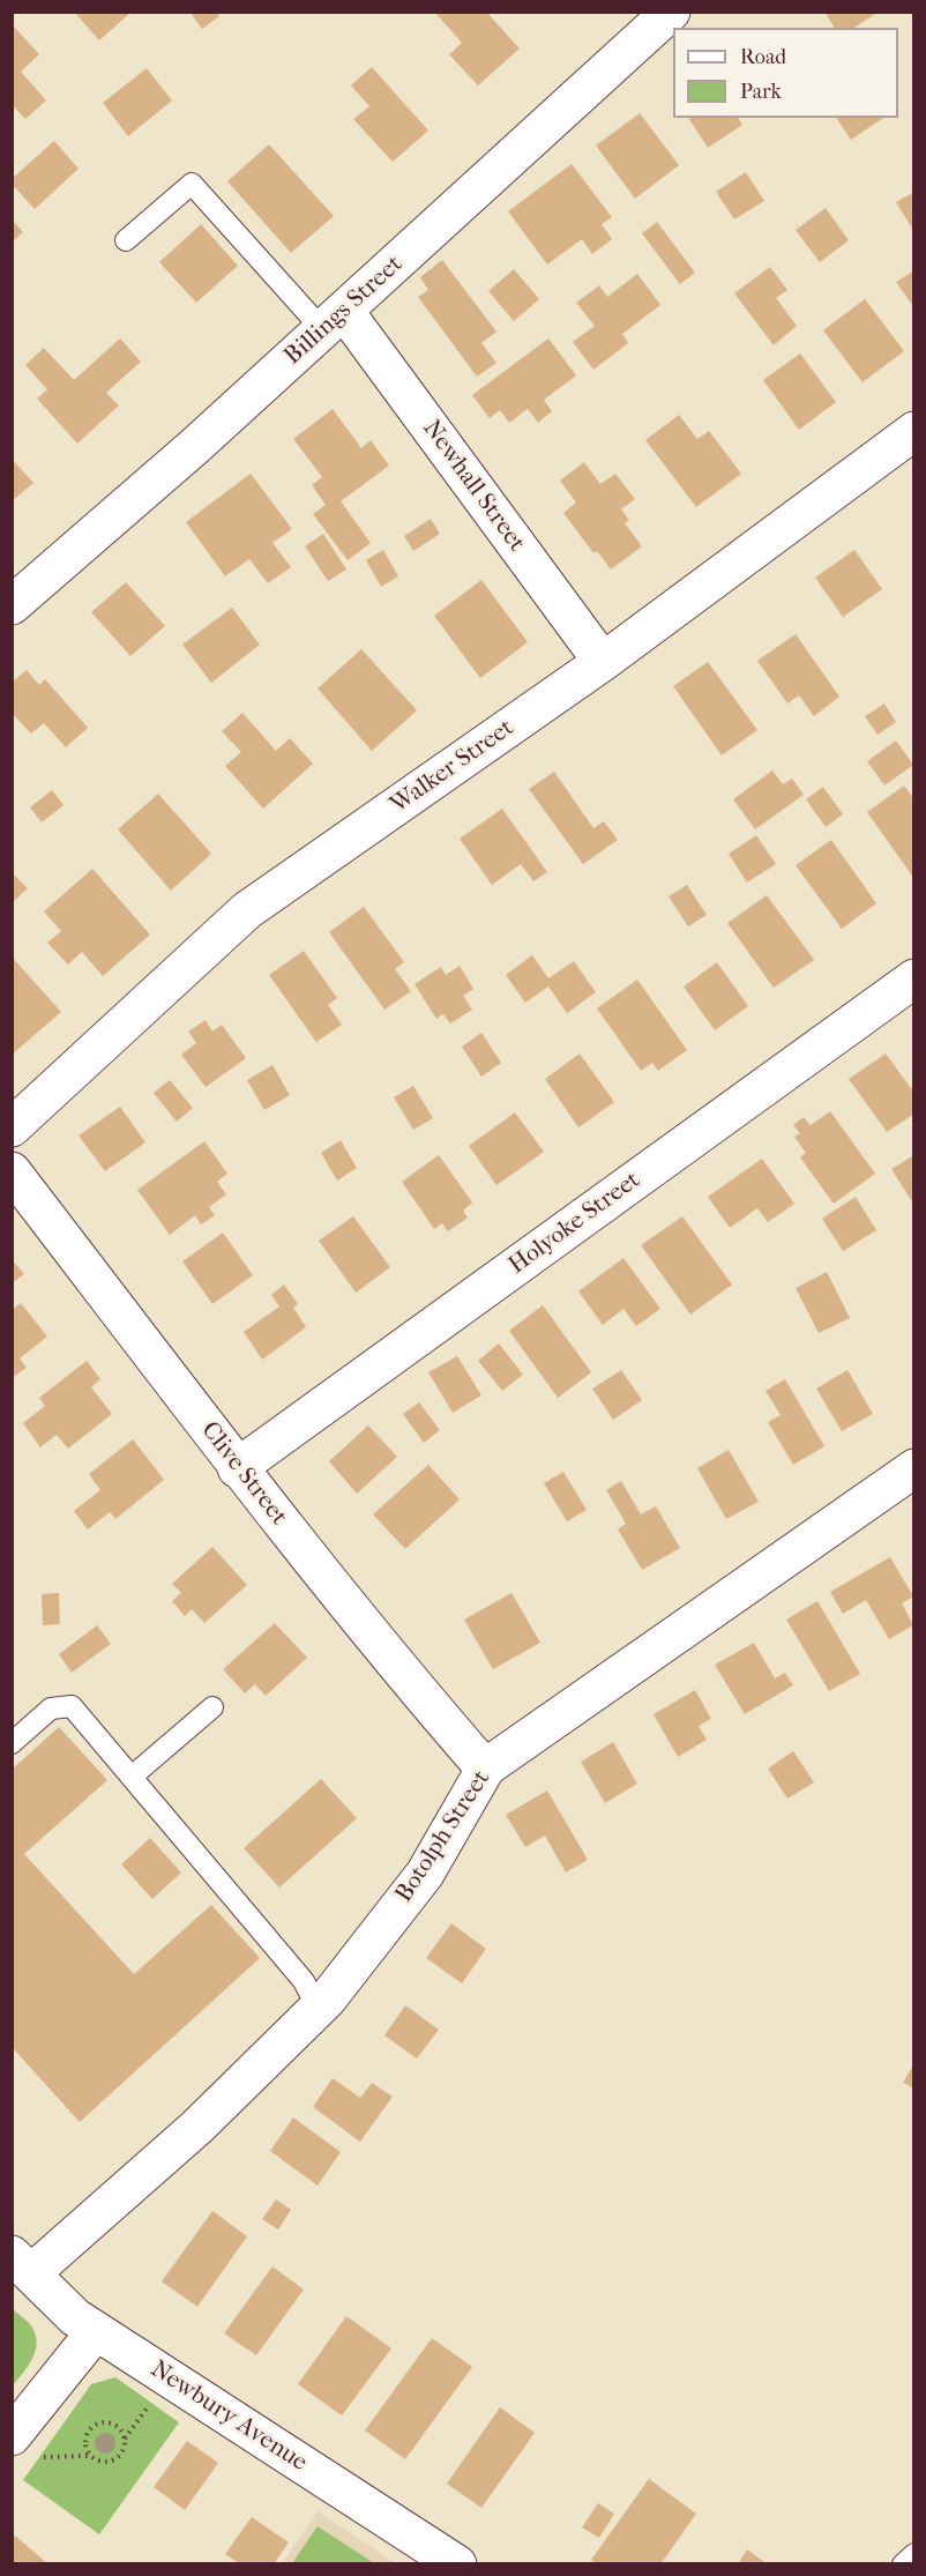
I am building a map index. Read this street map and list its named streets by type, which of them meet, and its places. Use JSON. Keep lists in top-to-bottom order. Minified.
{"streets":{"street":["Billings Street","Newhall Street","Walker Street","Holyoke Street","Clive Street","Botolph Street","Newbury Avenue"]},"crossings":[["Billings Street","Newhall Street"],["Newhall Street","Walker Street"],["Holyoke Street","Clive Street"],["Clive Street","Botolph Street"],["Botolph Street","Newbury Avenue"]],"legend":["Road","Park"]}
